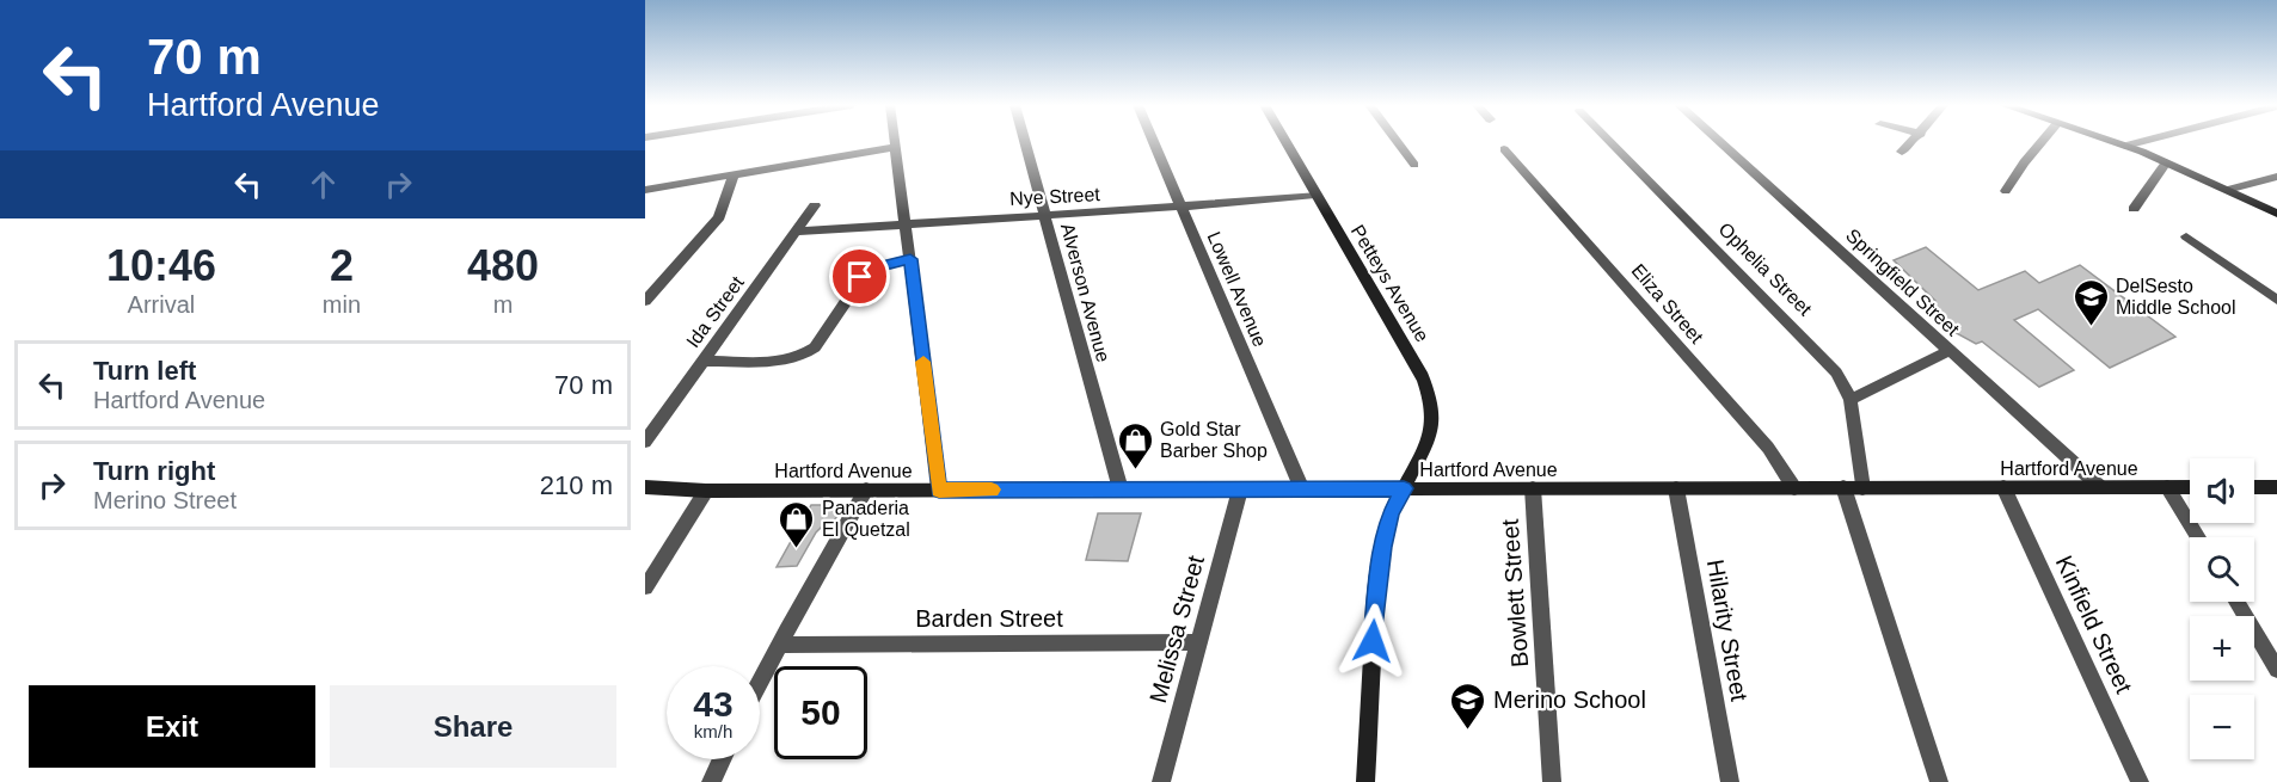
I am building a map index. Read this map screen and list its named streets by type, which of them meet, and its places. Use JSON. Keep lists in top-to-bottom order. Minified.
{"streets":{"main road":["Petteys Avenue","Hartford Avenue"],"street":["Nye Street","Ophelia Street","Springfield Street","Lowell Avenue","Alverson Avenue","Eliza Street","Ida Street","Bowlett Street","Barden Street","Kinfield Street","Melissa Street","Hilarity Street"]},"crossings":[["Nye Street","Petteys Avenue"],["Nye Street","Lowell Avenue"],["Nye Street","Alverson Avenue"],["Nye Street","Ida Street"],["Ophelia Street","Hartford Avenue"],["Springfield Street","Hartford Avenue"],["Petteys Avenue","Hartford Avenue"],["Lowell Avenue","Hartford Avenue"],["Alverson Avenue","Hartford Avenue"],["Eliza Street","Hartford Avenue"],["Hartford Avenue","Bowlett Street"],["Hartford Avenue","Kinfield Street"],["Hartford Avenue","Melissa Street"],["Hartford Avenue","Hilarity Street"],["Barden Street","Melissa Street"]],"places":{"school or university":["DelSesto Middle School","Merino School"],"shop":["Gold Star Barber Shop","Panaderia El Quetzal"]},"page":{"turn":["70 m","Hartford Avenue"],"eta":["10:46","Arrival","2","min","480","m"],"list":[{"name":"Turn left","note":"Hartford Avenue","value":"70 m"},{"name":"Turn right","note":"Merino Street","value":"210 m"}],"map_buttons":["+","−"],"speed":"43 km/h","limit":"50","buttons":["Exit","Share"]}}
